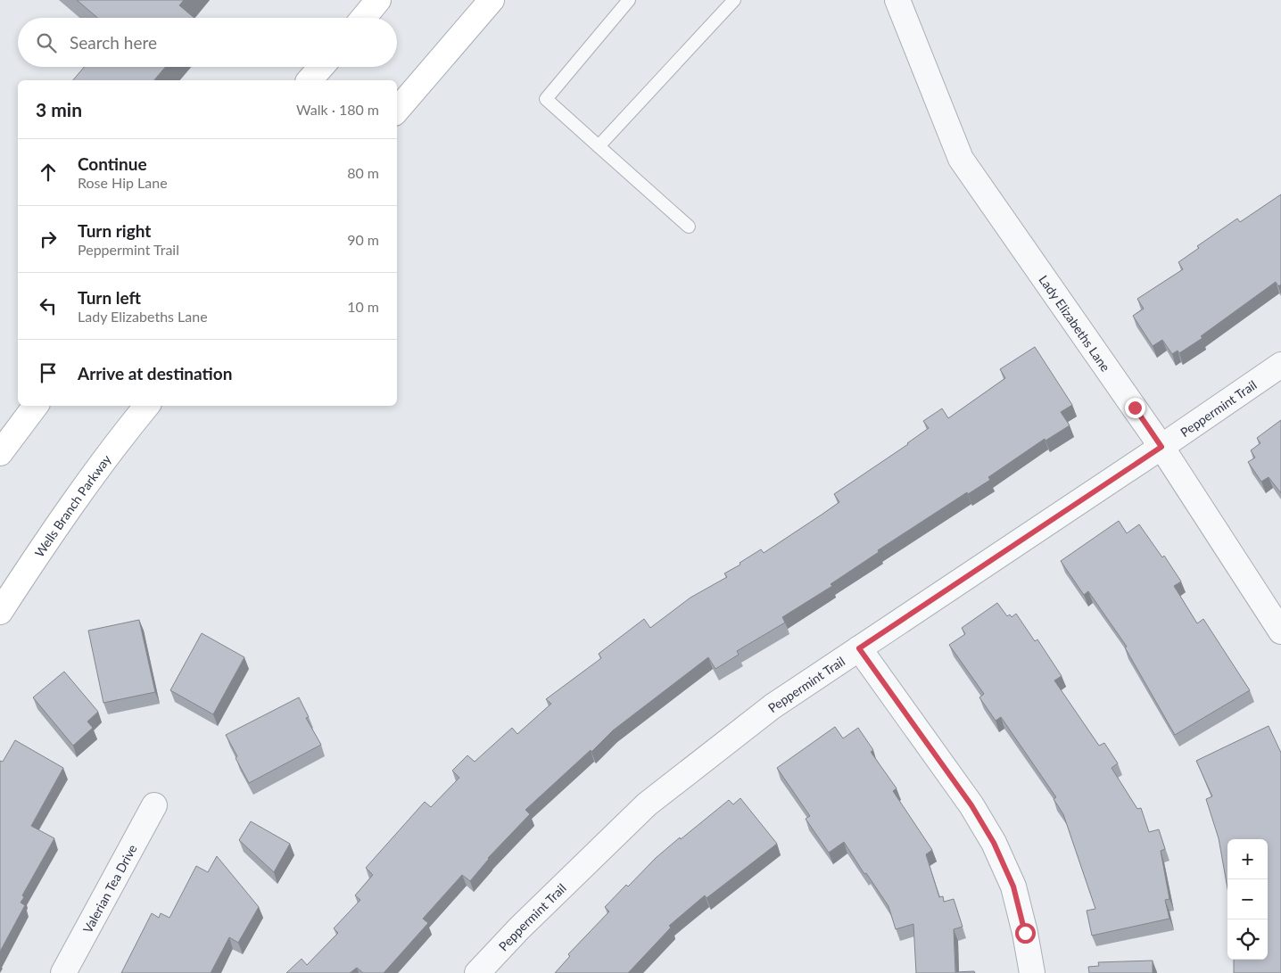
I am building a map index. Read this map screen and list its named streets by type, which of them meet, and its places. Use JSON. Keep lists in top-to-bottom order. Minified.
{"streets":{"main road":["Wells Branch Parkway"],"street":["Lady Elizabeths Lane","Peppermint Trail","Valerian Tea Drive"]},"crossings":[["Lady Elizabeths Lane","Peppermint Trail"]],"page":{"search":"Search here","heading":["3 min","Walk · 180 m"],"list":[["Continue","Rose Hip Lane","80 m"],["Turn right","Peppermint Trail","90 m"],["Turn left","Lady Elizabeths Lane","10 m"],"Arrive at destination"],"map_buttons":["+","−"]}}
